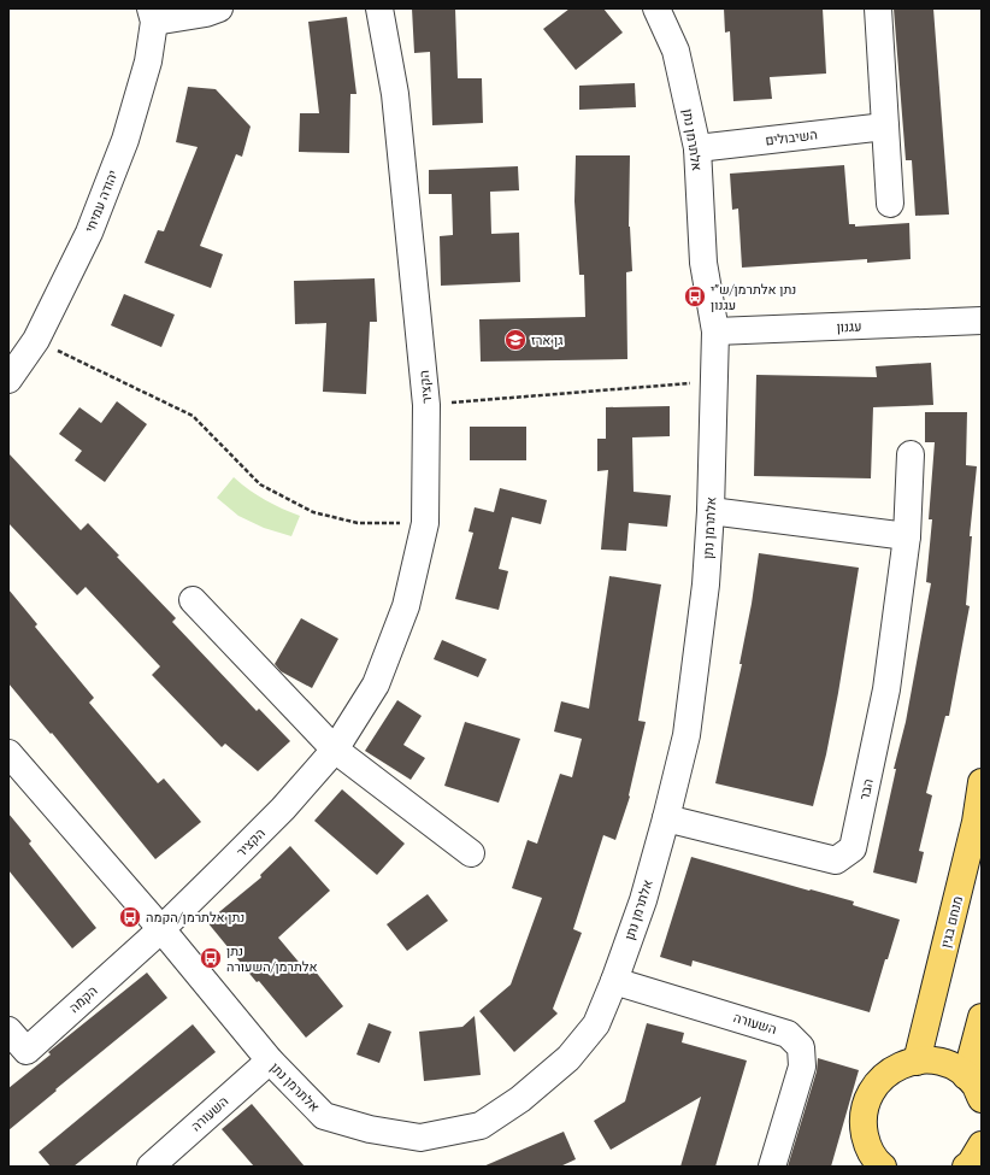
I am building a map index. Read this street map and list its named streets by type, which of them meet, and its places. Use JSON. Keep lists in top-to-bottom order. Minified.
{"streets":{"main road":["מנחם בגין"],"street":["השיבולים","אלתרמן נתן","יהודה עמיחי","עגנון","הקציר","הבר","הקמה","השעורה"]},"crossings":[["השיבולים","אלתרמן נתן"],["אלתרמן נתן","עגנון"],["אלתרמן נתן","הקציר"],["אלתרמן נתן","הבר"],["אלתרמן נתן","הקמה"],["אלתרמן נתן","השעורה"],["הקציר","הקמה"]],"places":{"bus stop":["נתן אלתרמן/ש״י עגנון","נתן אלתרמן/הקמה","נתן אלתרמן/השעורה"],"school or university":["גן ארז"]}}
